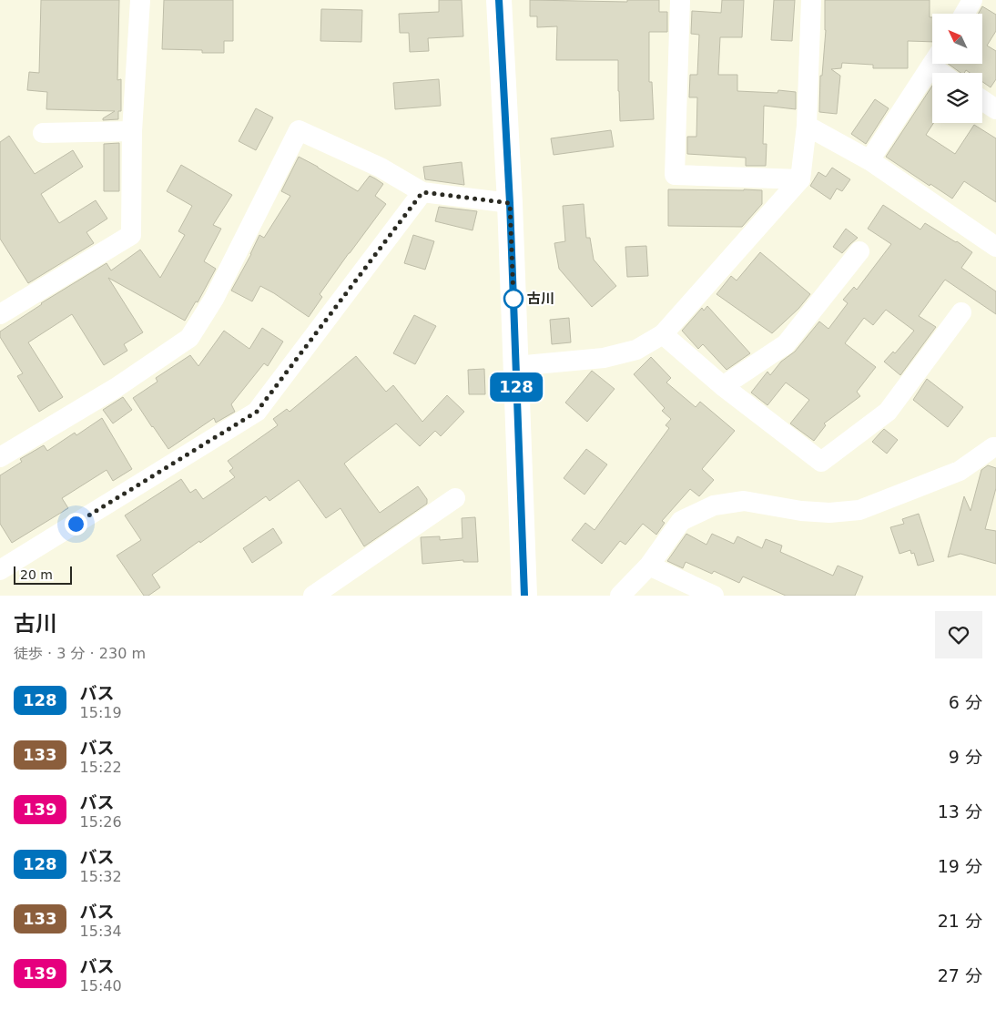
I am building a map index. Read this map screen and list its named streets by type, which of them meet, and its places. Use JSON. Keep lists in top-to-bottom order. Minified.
{"places":["古川"],"lines":["bus line 128"],"scale_bar":"20 m","north":"top left","page":{"on_map":"128","scale":"20 m","heading":["古川","徒歩 · 3 分 · 230 m"],"list":[{"mark":"128","name":"バス","note":"15:19","value":"6 分"},{"mark":"133","name":"バス","note":"15:22","value":"9 分"},{"mark":"139","name":"バス","note":"15:26","value":"13 分"},{"mark":"128","name":"バス","note":"15:32","value":"19 分"},{"mark":"133","name":"バス","note":"15:34","value":"21 分"},{"mark":"139","name":"バス","note":"15:40","value":"27 分"}]}}
